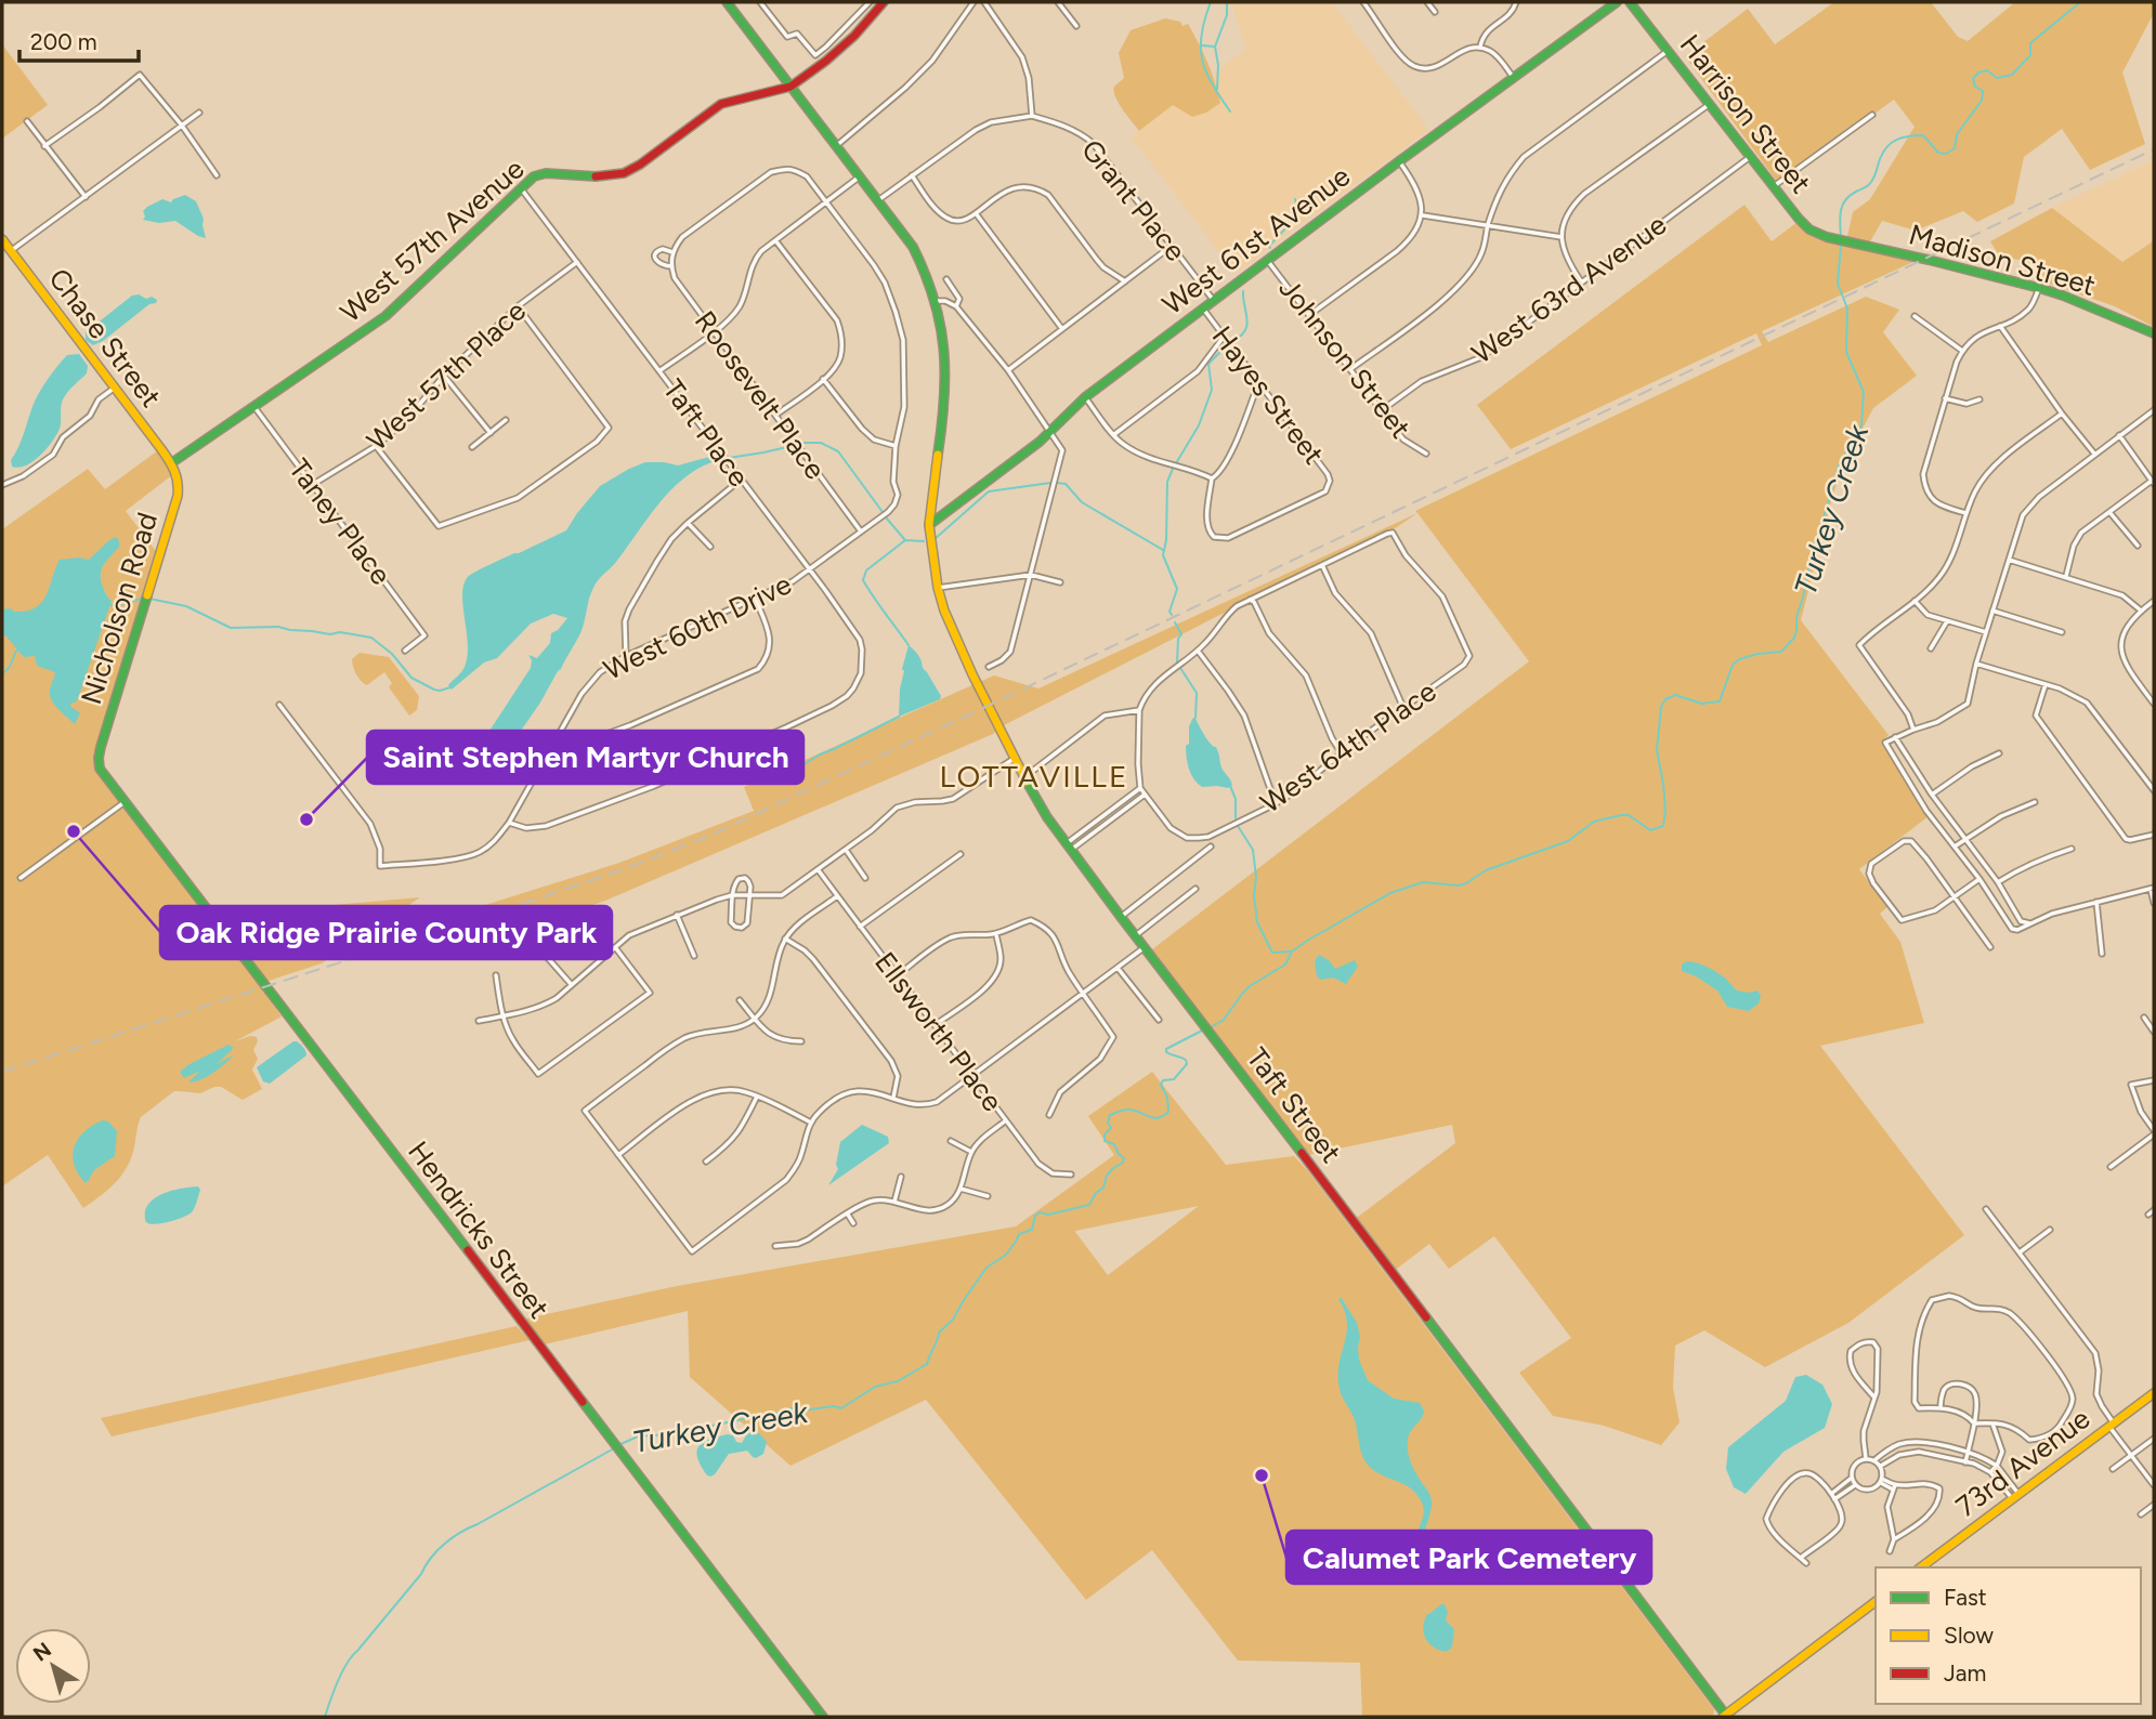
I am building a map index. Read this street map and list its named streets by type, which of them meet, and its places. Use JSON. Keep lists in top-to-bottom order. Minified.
{"streets":{"street":["Harrison Street","Grant Place","West 57th Avenue","West 61st Avenue","Madison Street","West 63rd Avenue","Chase Street","Johnson Street","West 57th Place","Roosevelt Place","Hayes Street","Taft Place","Taney Place","Nicholson Road","West 60th Drive","West 64th Place","Ellsworth Place","Taft Street","Hendricks Street","73rd Avenue"]},"crossings":[["Harrison Street","Madison Street"],["Harrison Street","West 63rd Avenue"],["Grant Place","West 61st Avenue"],["West 57th Avenue","Chase Street"],["West 57th Avenue","Taft Place"],["West 57th Avenue","Taney Place"],["West 57th Avenue","Nicholson Road"],["West 57th Avenue","Taft Street"],["West 61st Avenue","Johnson Street"],["West 61st Avenue","Hayes Street"],["West 61st Avenue","Taft Street"],["West 63rd Avenue","Johnson Street"],["Chase Street","Nicholson Road"],["West 57th Place","Taft Place"],["West 57th Place","Taney Place"],["Roosevelt Place","West 60th Drive"],["Taft Place","West 60th Drive"],["Nicholson Road","Hendricks Street"]],"districts":["LOTTAVILLE"],"water":["Turkey Creek"],"places":["Saint Stephen Martyr Church","Oak Ridge Prairie County Park","Calumet Park Cemetery"],"legend":["Fast","Slow","Jam"],"scale_bar":"200 m","north":"top left"}
